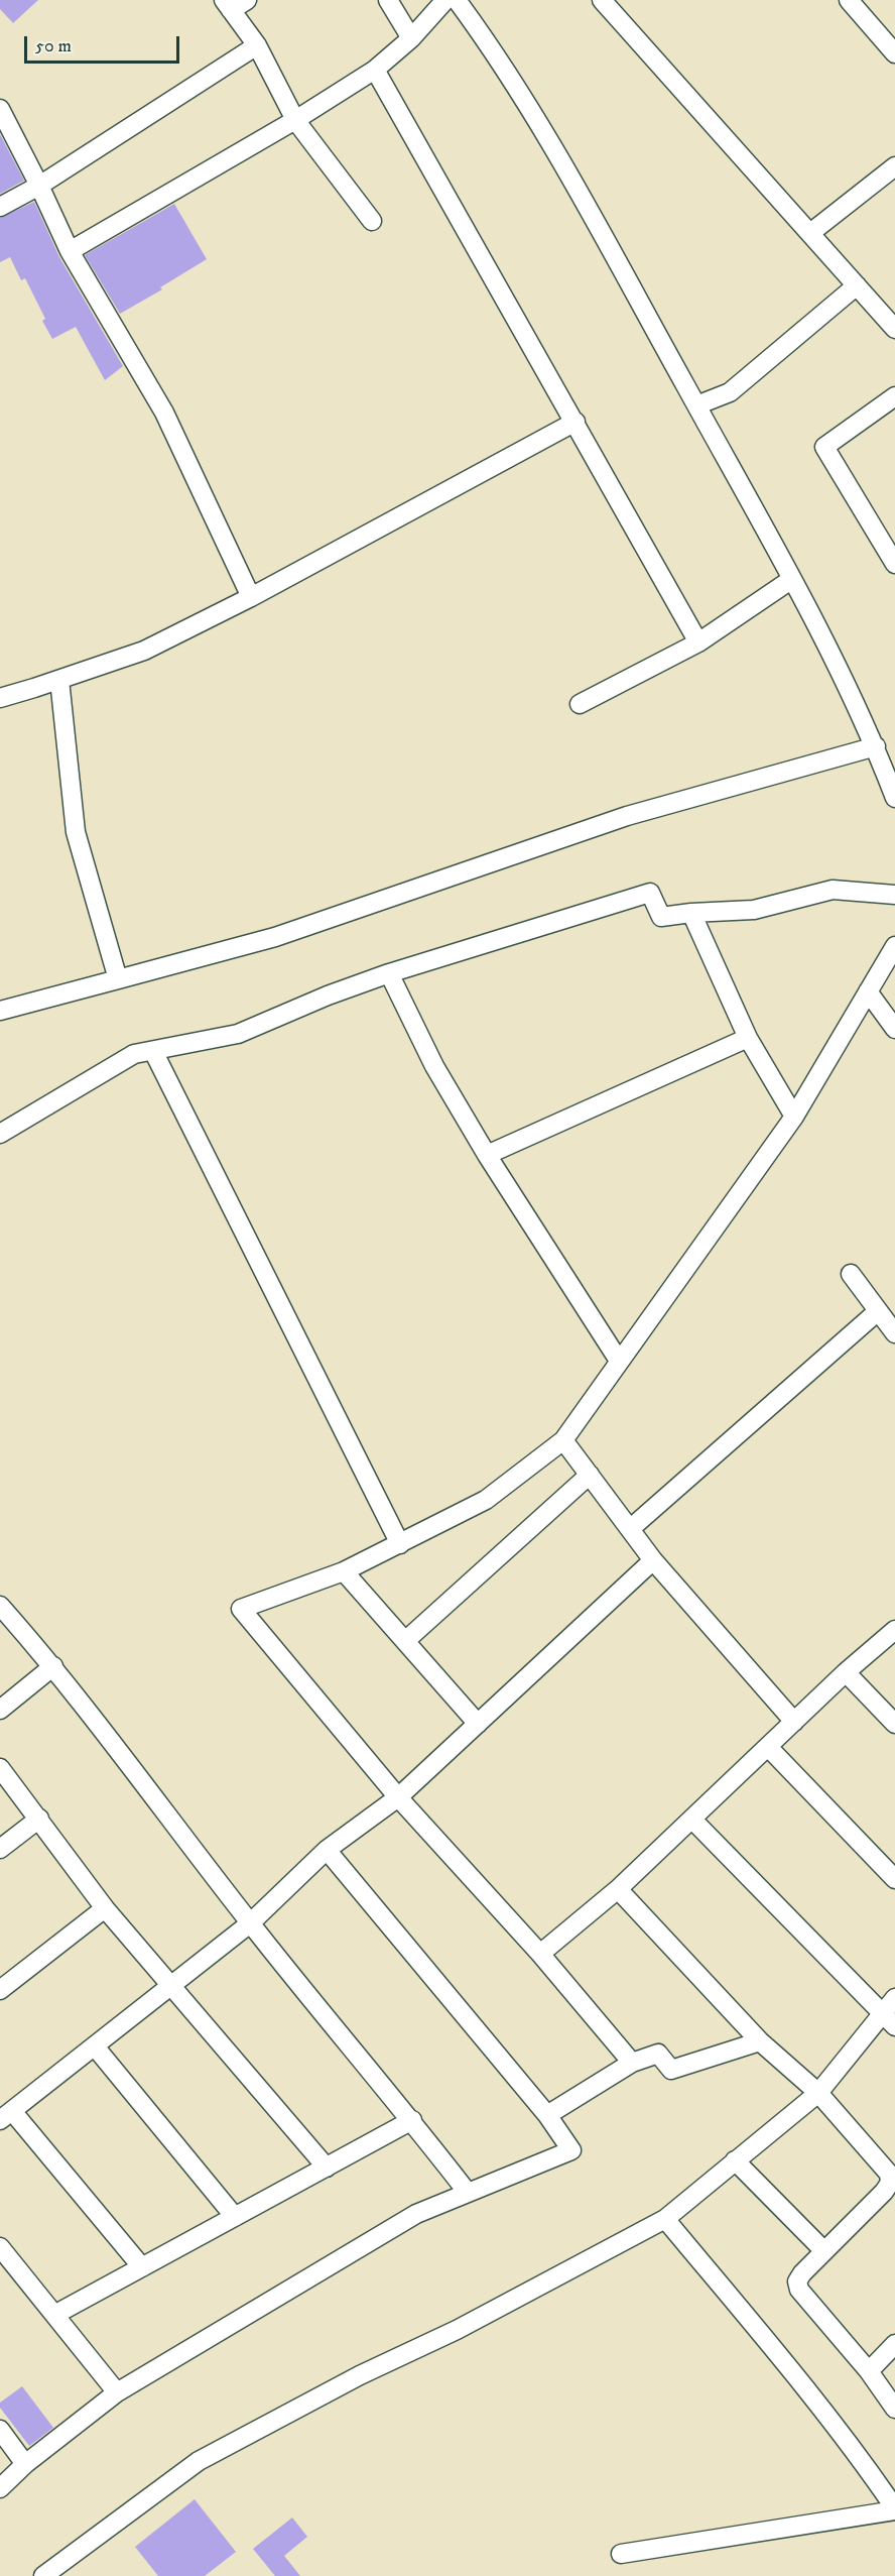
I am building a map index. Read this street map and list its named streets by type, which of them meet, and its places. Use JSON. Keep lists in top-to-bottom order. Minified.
{"scale_bar":"50 m"}
